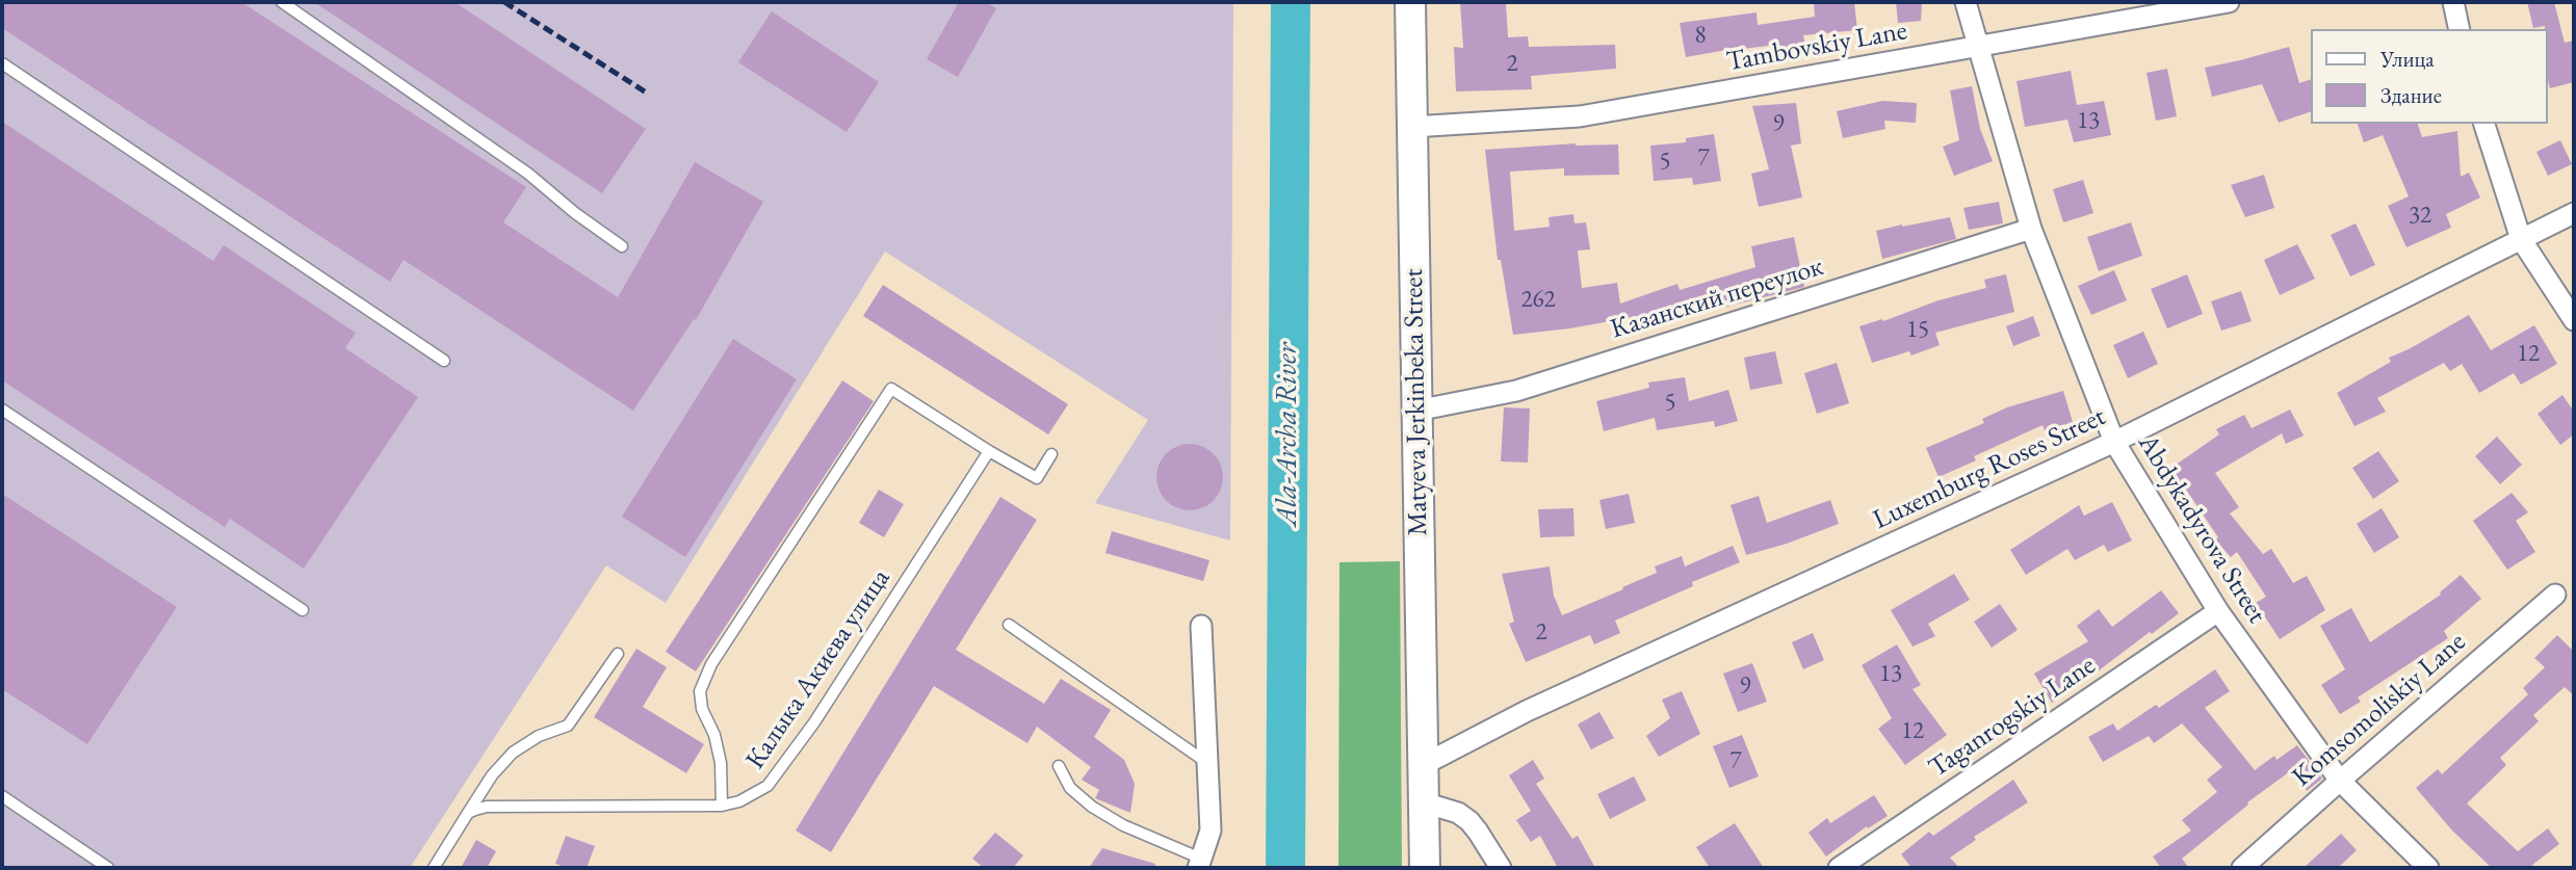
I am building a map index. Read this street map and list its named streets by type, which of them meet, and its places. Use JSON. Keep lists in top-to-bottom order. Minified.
{"streets":{"main road":["Matyeva Jerkinbeka Street"],"street":["Tambovskiy Lane","Казанский переулок","Luxemburg Roses Street","Abdykadyrova Street","Komsomoliskiy Lane","Taganrogskiy Lane"],"lane":["Калыка Акиева улица"]},"crossings":[["Tambovskiy Lane","Matyeva Jerkinbeka Street"],["Tambovskiy Lane","Abdykadyrova Street"],["Казанский переулок","Matyeva Jerkinbeka Street"],["Казанский переулок","Abdykadyrova Street"],["Matyeva Jerkinbeka Street","Luxemburg Roses Street"],["Luxemburg Roses Street","Abdykadyrova Street"],["Abdykadyrova Street","Komsomoliskiy Lane"],["Abdykadyrova Street","Taganrogskiy Lane"]],"water":["Ala-Archa River"],"house_numbers":["8","2","13","9","7","5","32","262","15","12","5","2","13","9","12","7"],"legend":["Улица","Здание"]}
